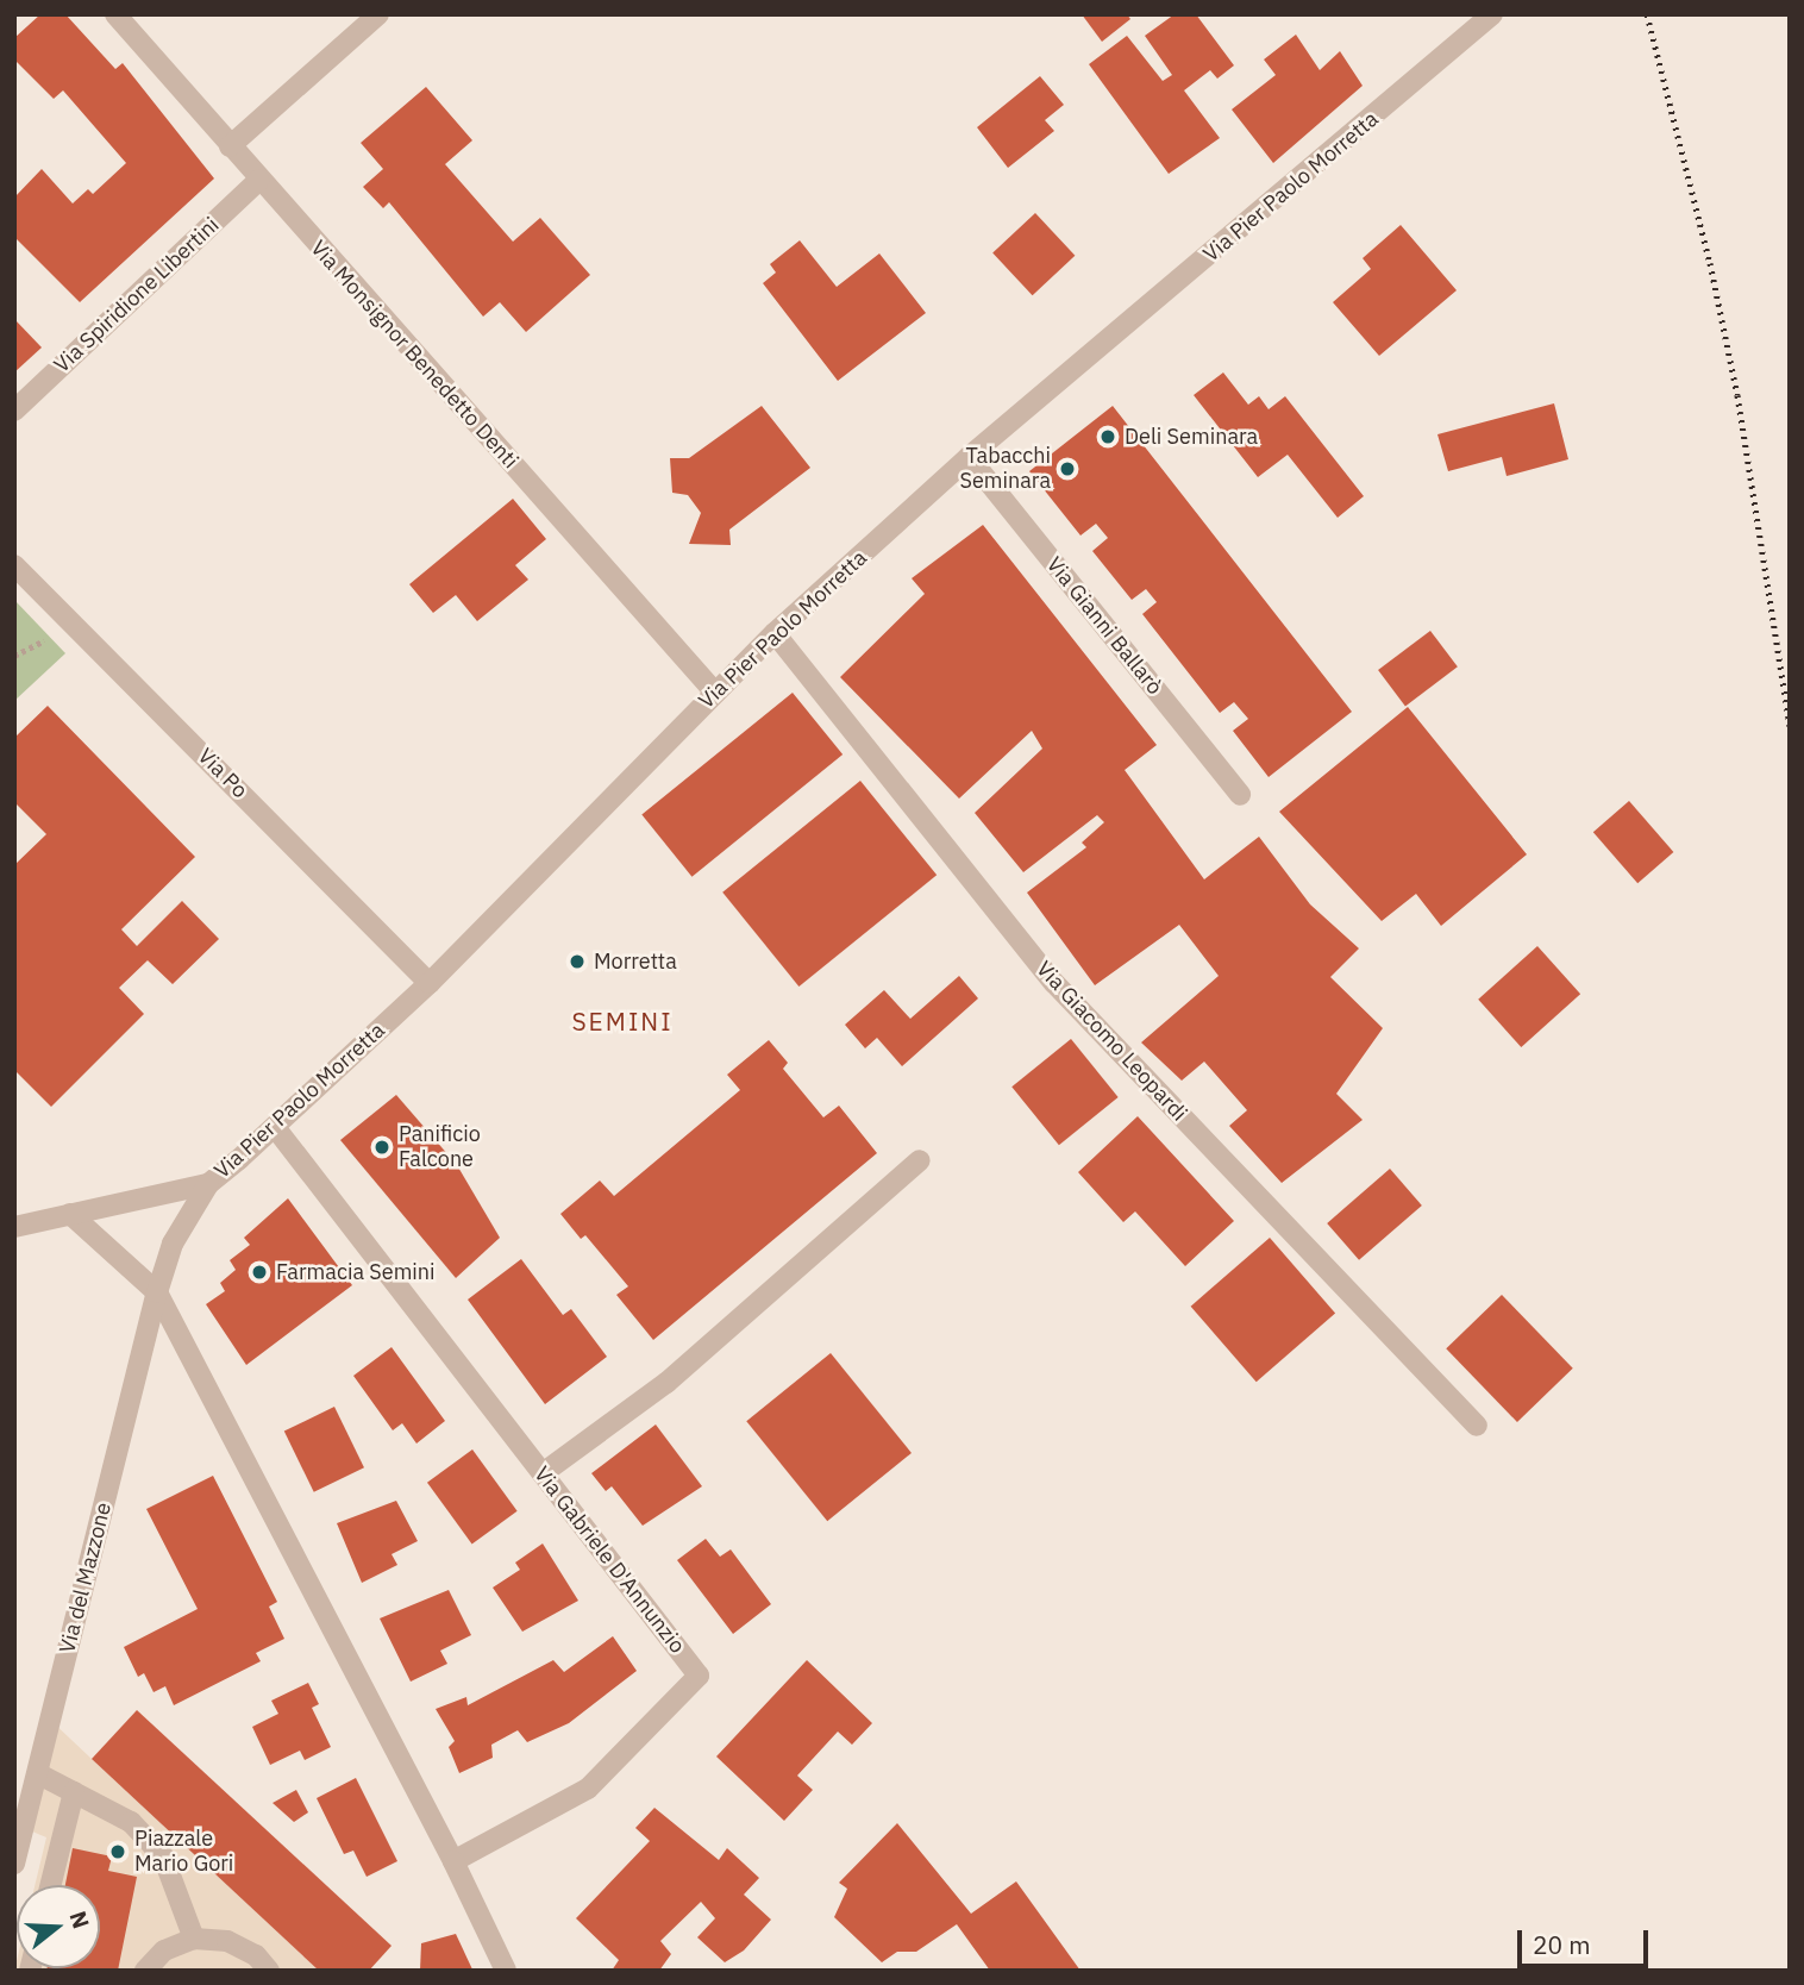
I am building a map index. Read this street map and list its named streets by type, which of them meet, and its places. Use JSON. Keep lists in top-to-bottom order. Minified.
{"streets":{"street":["Via Pier Paolo Morretta","Via Spiridione Libertini","Via Monsignor Benedetto Denti","Via Gianni Ballarò","Via Po","Via Giacomo Leopardi","Via Gabriele D'Annunzio","Via del Mazzone"]},"crossings":[["Via Pier Paolo Morretta","Via Monsignor Benedetto Denti"],["Via Pier Paolo Morretta","Via Gianni Ballarò"],["Via Pier Paolo Morretta","Via Po"],["Via Pier Paolo Morretta","Via Giacomo Leopardi"],["Via Pier Paolo Morretta","Via Gabriele D'Annunzio"],["Via Pier Paolo Morretta","Via del Mazzone"],["Via Spiridione Libertini","Via Monsignor Benedetto Denti"]],"districts":["SEMINI"],"places":["Deli Seminara","Tabacchi Seminara","Morretta","Panificio Falcone","Farmacia Semini","Piazzale Mario Gori"],"scale_bar":"20 m","north":"right"}
